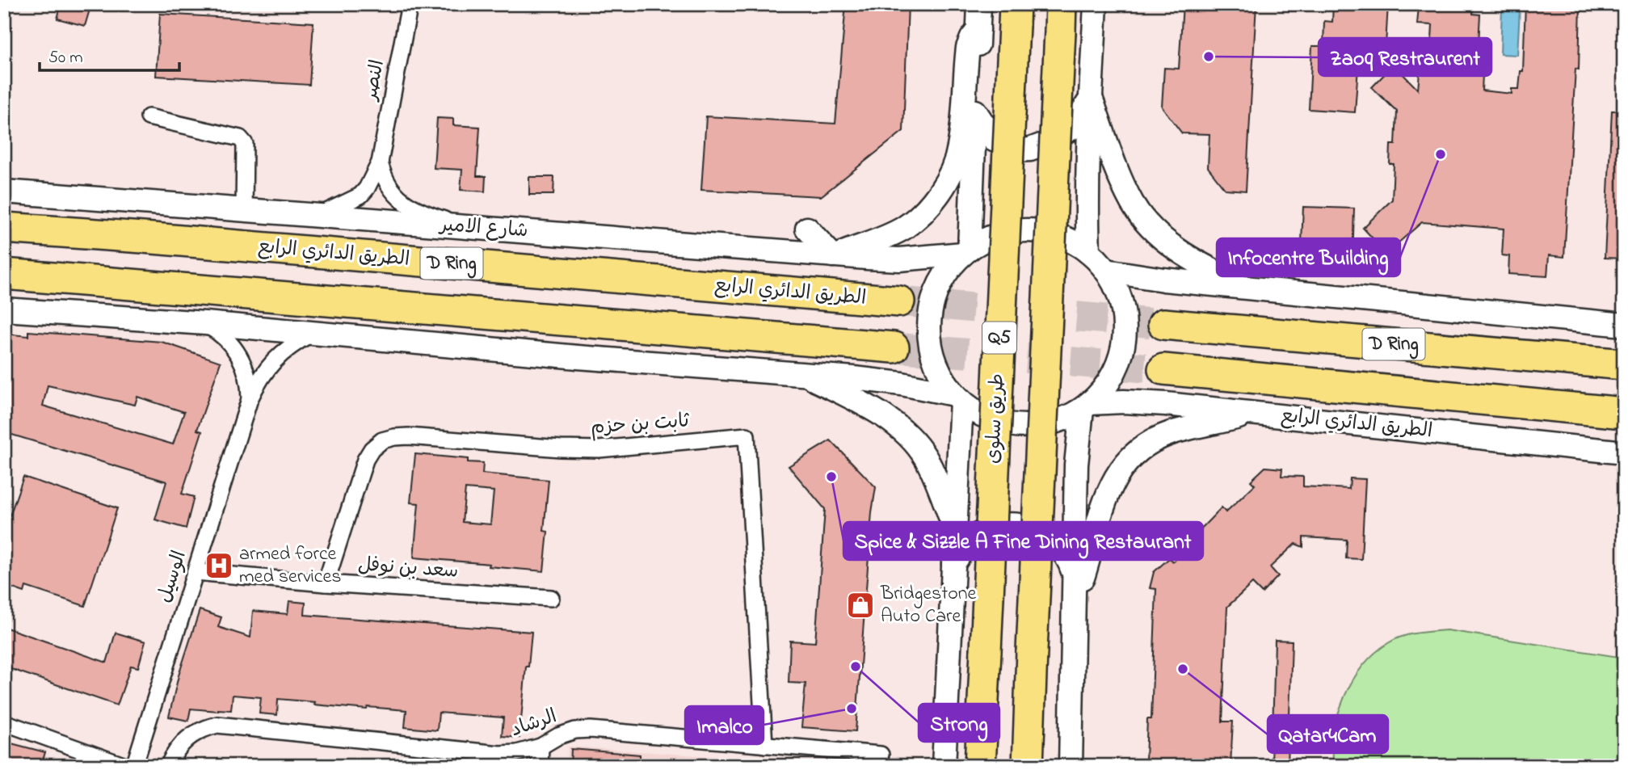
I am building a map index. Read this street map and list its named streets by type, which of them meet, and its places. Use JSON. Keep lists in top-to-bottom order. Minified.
{"streets":{"highway":["الطريق الدائري الرابع","D Ring","Q5","طريق سلوى"],"main road":["شارع الامير"],"street":["النصر","ثابت بن حزم","سعد بن نوفل","الوسيل","الرشاد"]},"crossings":[["النصر","شارع الامير"],["شارع الامير","الطريق الدائري الرابع"],["شارع الامير","D Ring"],["شارع الامير","طريق سلوى"],["الطريق الدائري الرابع","D Ring"],["الطريق الدائري الرابع","طريق سلوى"],["D Ring","طريق سلوى"],["ثابت بن حزم","سعد بن نوفل"],["ثابت بن حزم","الرشاد"],["سعد بن نوفل","الوسيل"]],"places":{"other":["Zaoq Restraurent","Infocentre Building","Spice & Sizzle A Fine Dining Restaurant","Strong","Qatar4Cam","Imalco"],"hospital":["armed force med services"],"shop":["Bridgestone Auto Care"]},"scale_bar":"50 m"}
